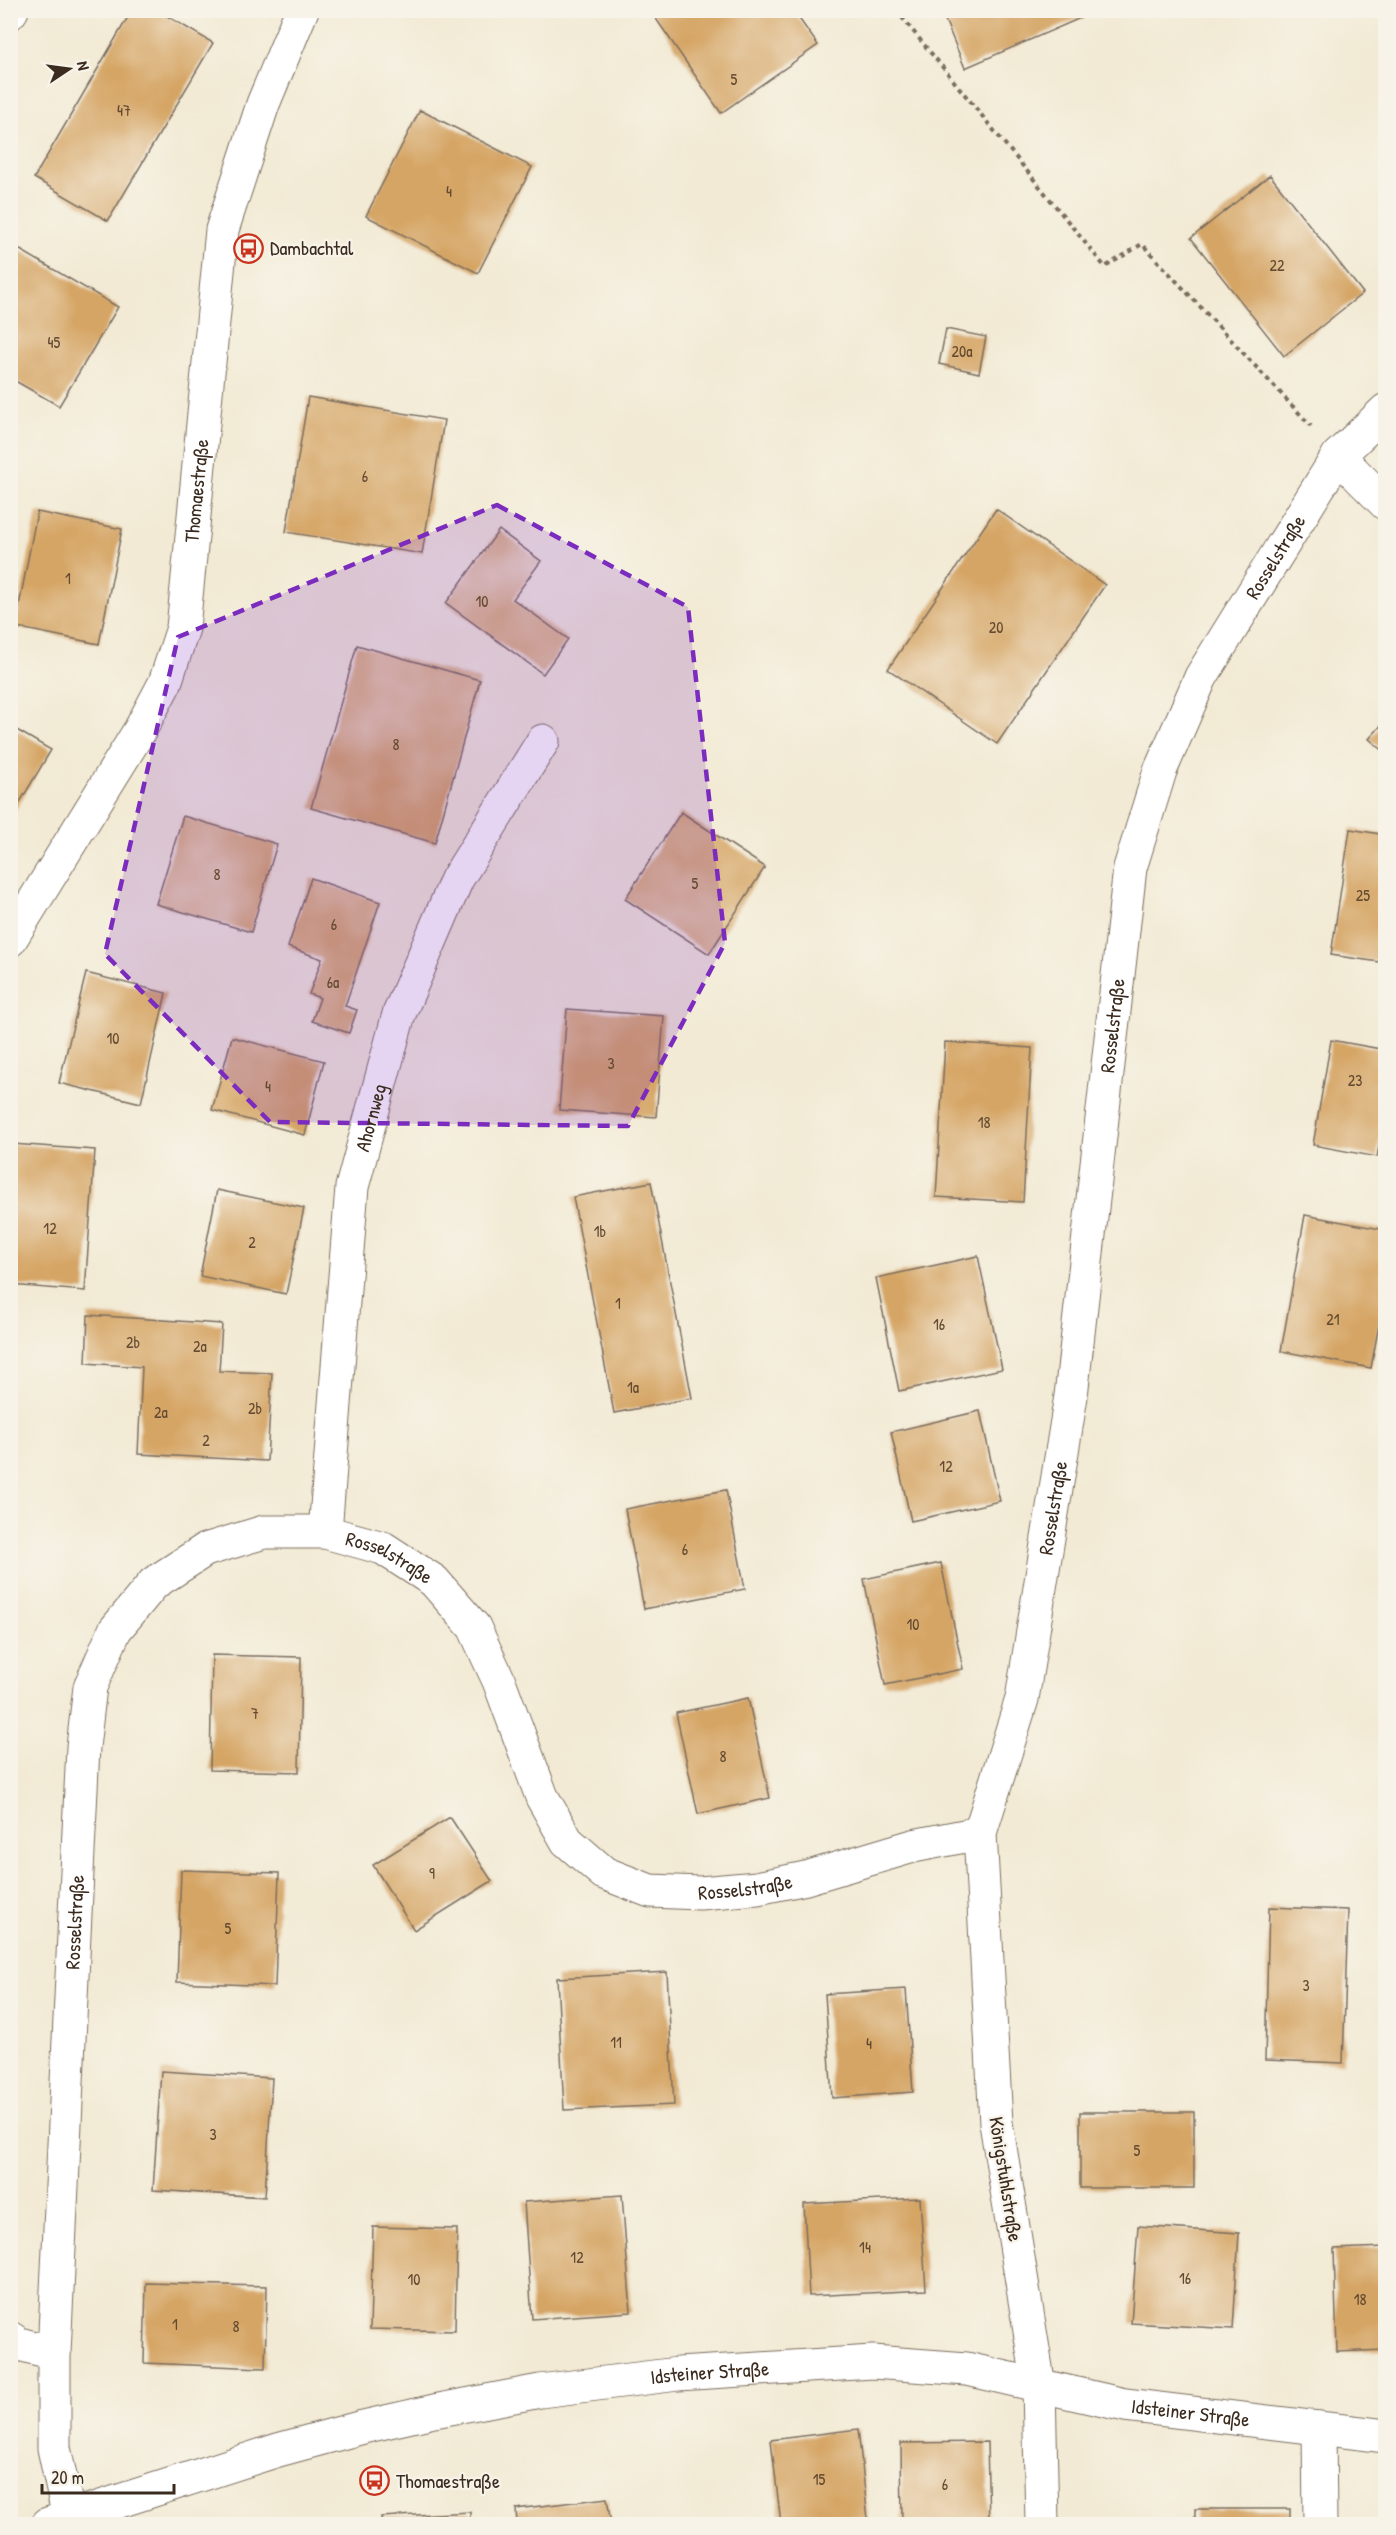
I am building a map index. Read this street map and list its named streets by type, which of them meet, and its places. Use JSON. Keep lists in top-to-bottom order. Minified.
{"streets":{"street":["Thomaestraße","Rosselstraße","Ahornweg","Königstuhlstraße","Idsteiner Straße"]},"crossings":[["Rosselstraße","Ahornweg"],["Rosselstraße","Königstuhlstraße"],["Rosselstraße","Idsteiner Straße"],["Königstuhlstraße","Idsteiner Straße"]],"places":{"bus stop":["Dambachtal","Thomaestraße"]},"house_numbers":["5","47","4","22","45","20a","6","1","10","20","8","8","5","25","6","6a","10","3","23","4","18","12","1b","2","1","21","16","2b","2a","1a","2b","2a","2","12","6","10","7","8","9","5","3","11","4","3","5","14","12","16","10","18","1","8","15","6"],"scale_bar":"20 m","north":"right"}
